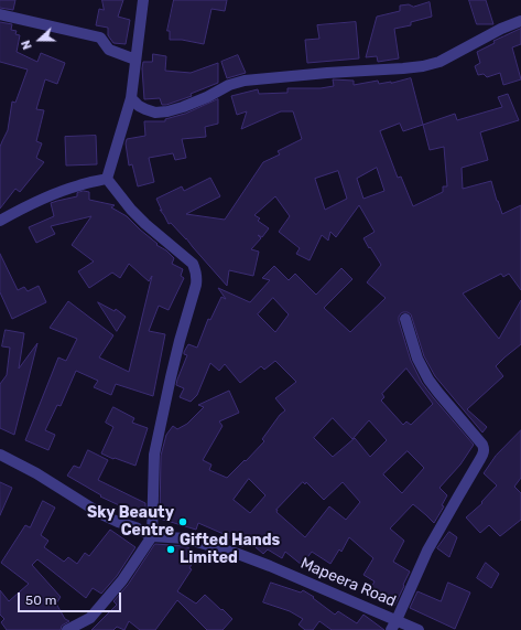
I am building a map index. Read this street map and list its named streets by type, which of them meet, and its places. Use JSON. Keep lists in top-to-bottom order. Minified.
{"streets":{"street":["Mapeera Road"]},"places":["Sky Beauty Centre","Gifted Hands Limited"],"scale_bar":"50 m","north":"left"}
